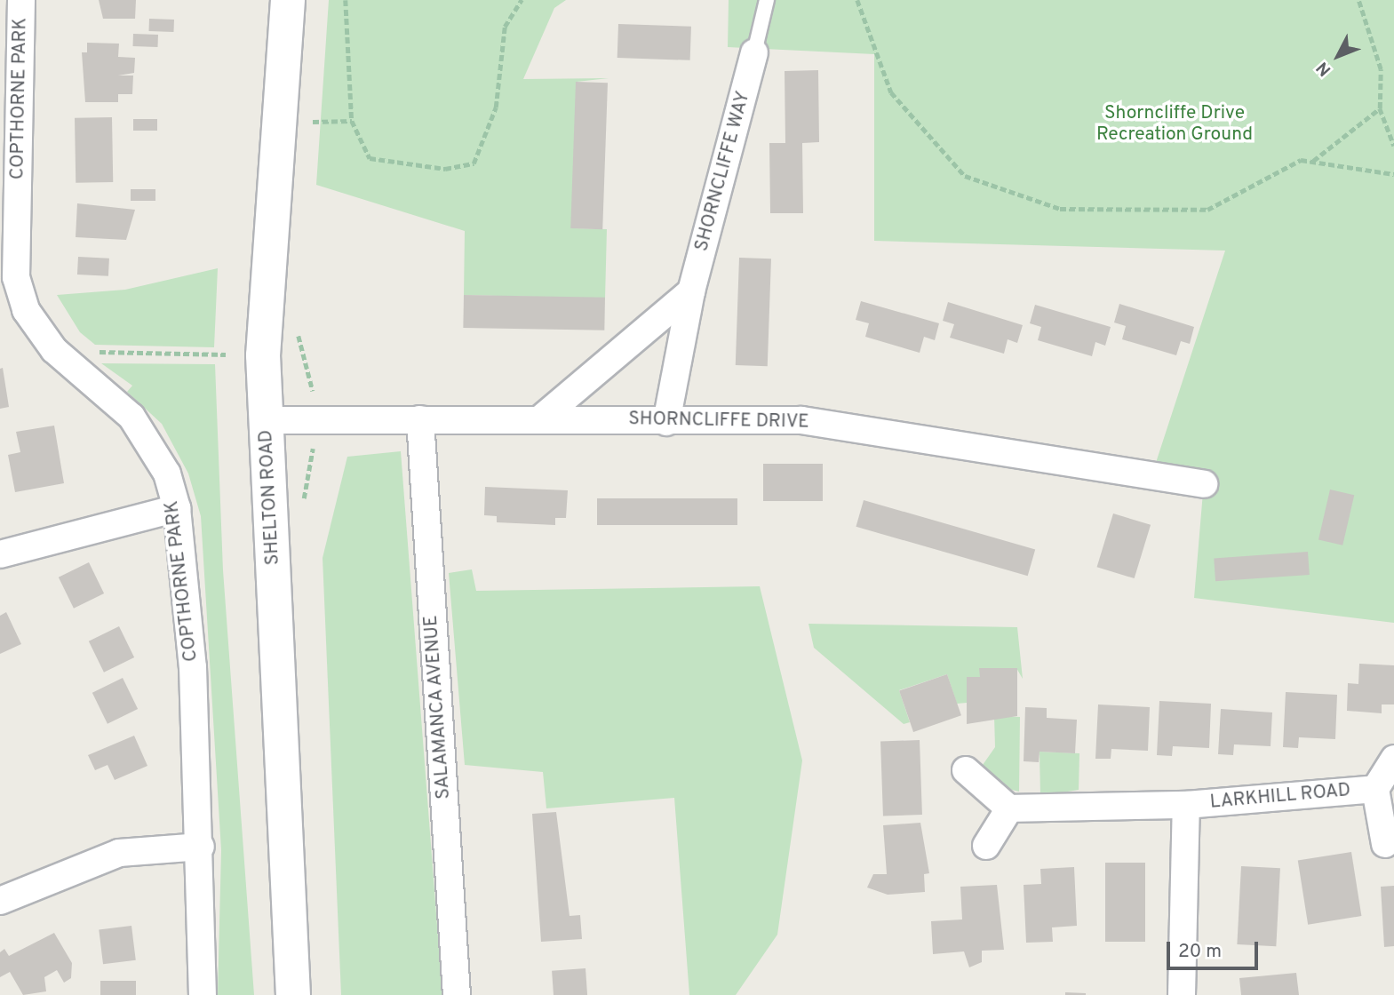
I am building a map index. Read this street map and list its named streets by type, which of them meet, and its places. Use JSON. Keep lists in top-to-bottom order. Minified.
{"streets":{"main road":["SHELTON ROAD"],"street":["COPTHORNE PARK","SHORNCLIFFE WAY","SHORNCLIFFE DRIVE","SALAMANCA AVENUE","LARKHILL ROAD"]},"crossings":[["SHORNCLIFFE WAY","SHORNCLIFFE DRIVE"],["SHORNCLIFFE DRIVE","SHELTON ROAD"],["SHORNCLIFFE DRIVE","SALAMANCA AVENUE"]],"parks":["Shorncliffe Drive Recreation Ground"],"scale_bar":"20 m","north":"bottom left"}
